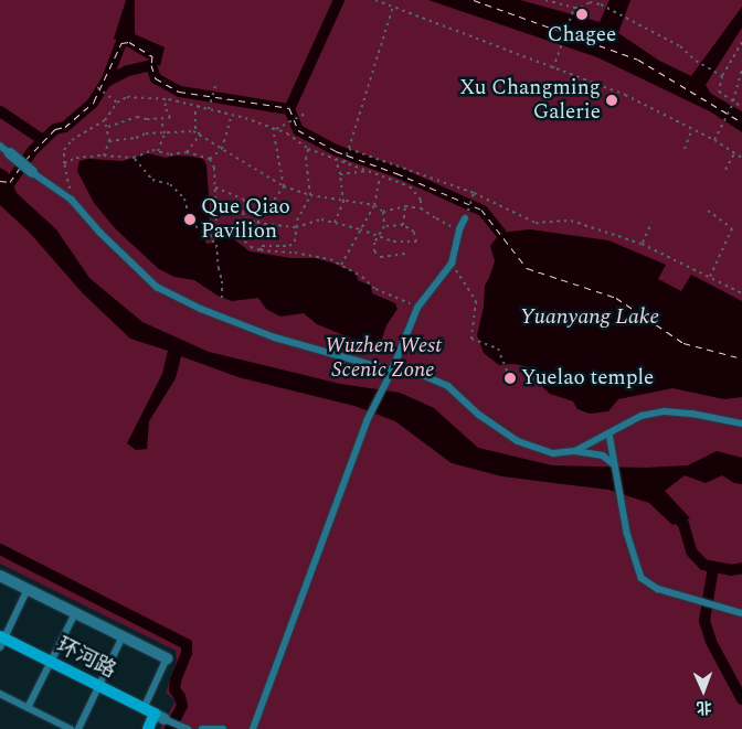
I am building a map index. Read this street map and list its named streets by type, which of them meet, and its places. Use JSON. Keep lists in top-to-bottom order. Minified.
{"streets":{"street":["环河路"]},"water":["Yuanyang Lake"],"parks":["Wuzhen West Scenic Zone"],"places":["Chagee","Xu Changming Galerie","Que Qiao Pavilion","Yuelao temple"],"north":"bottom"}
